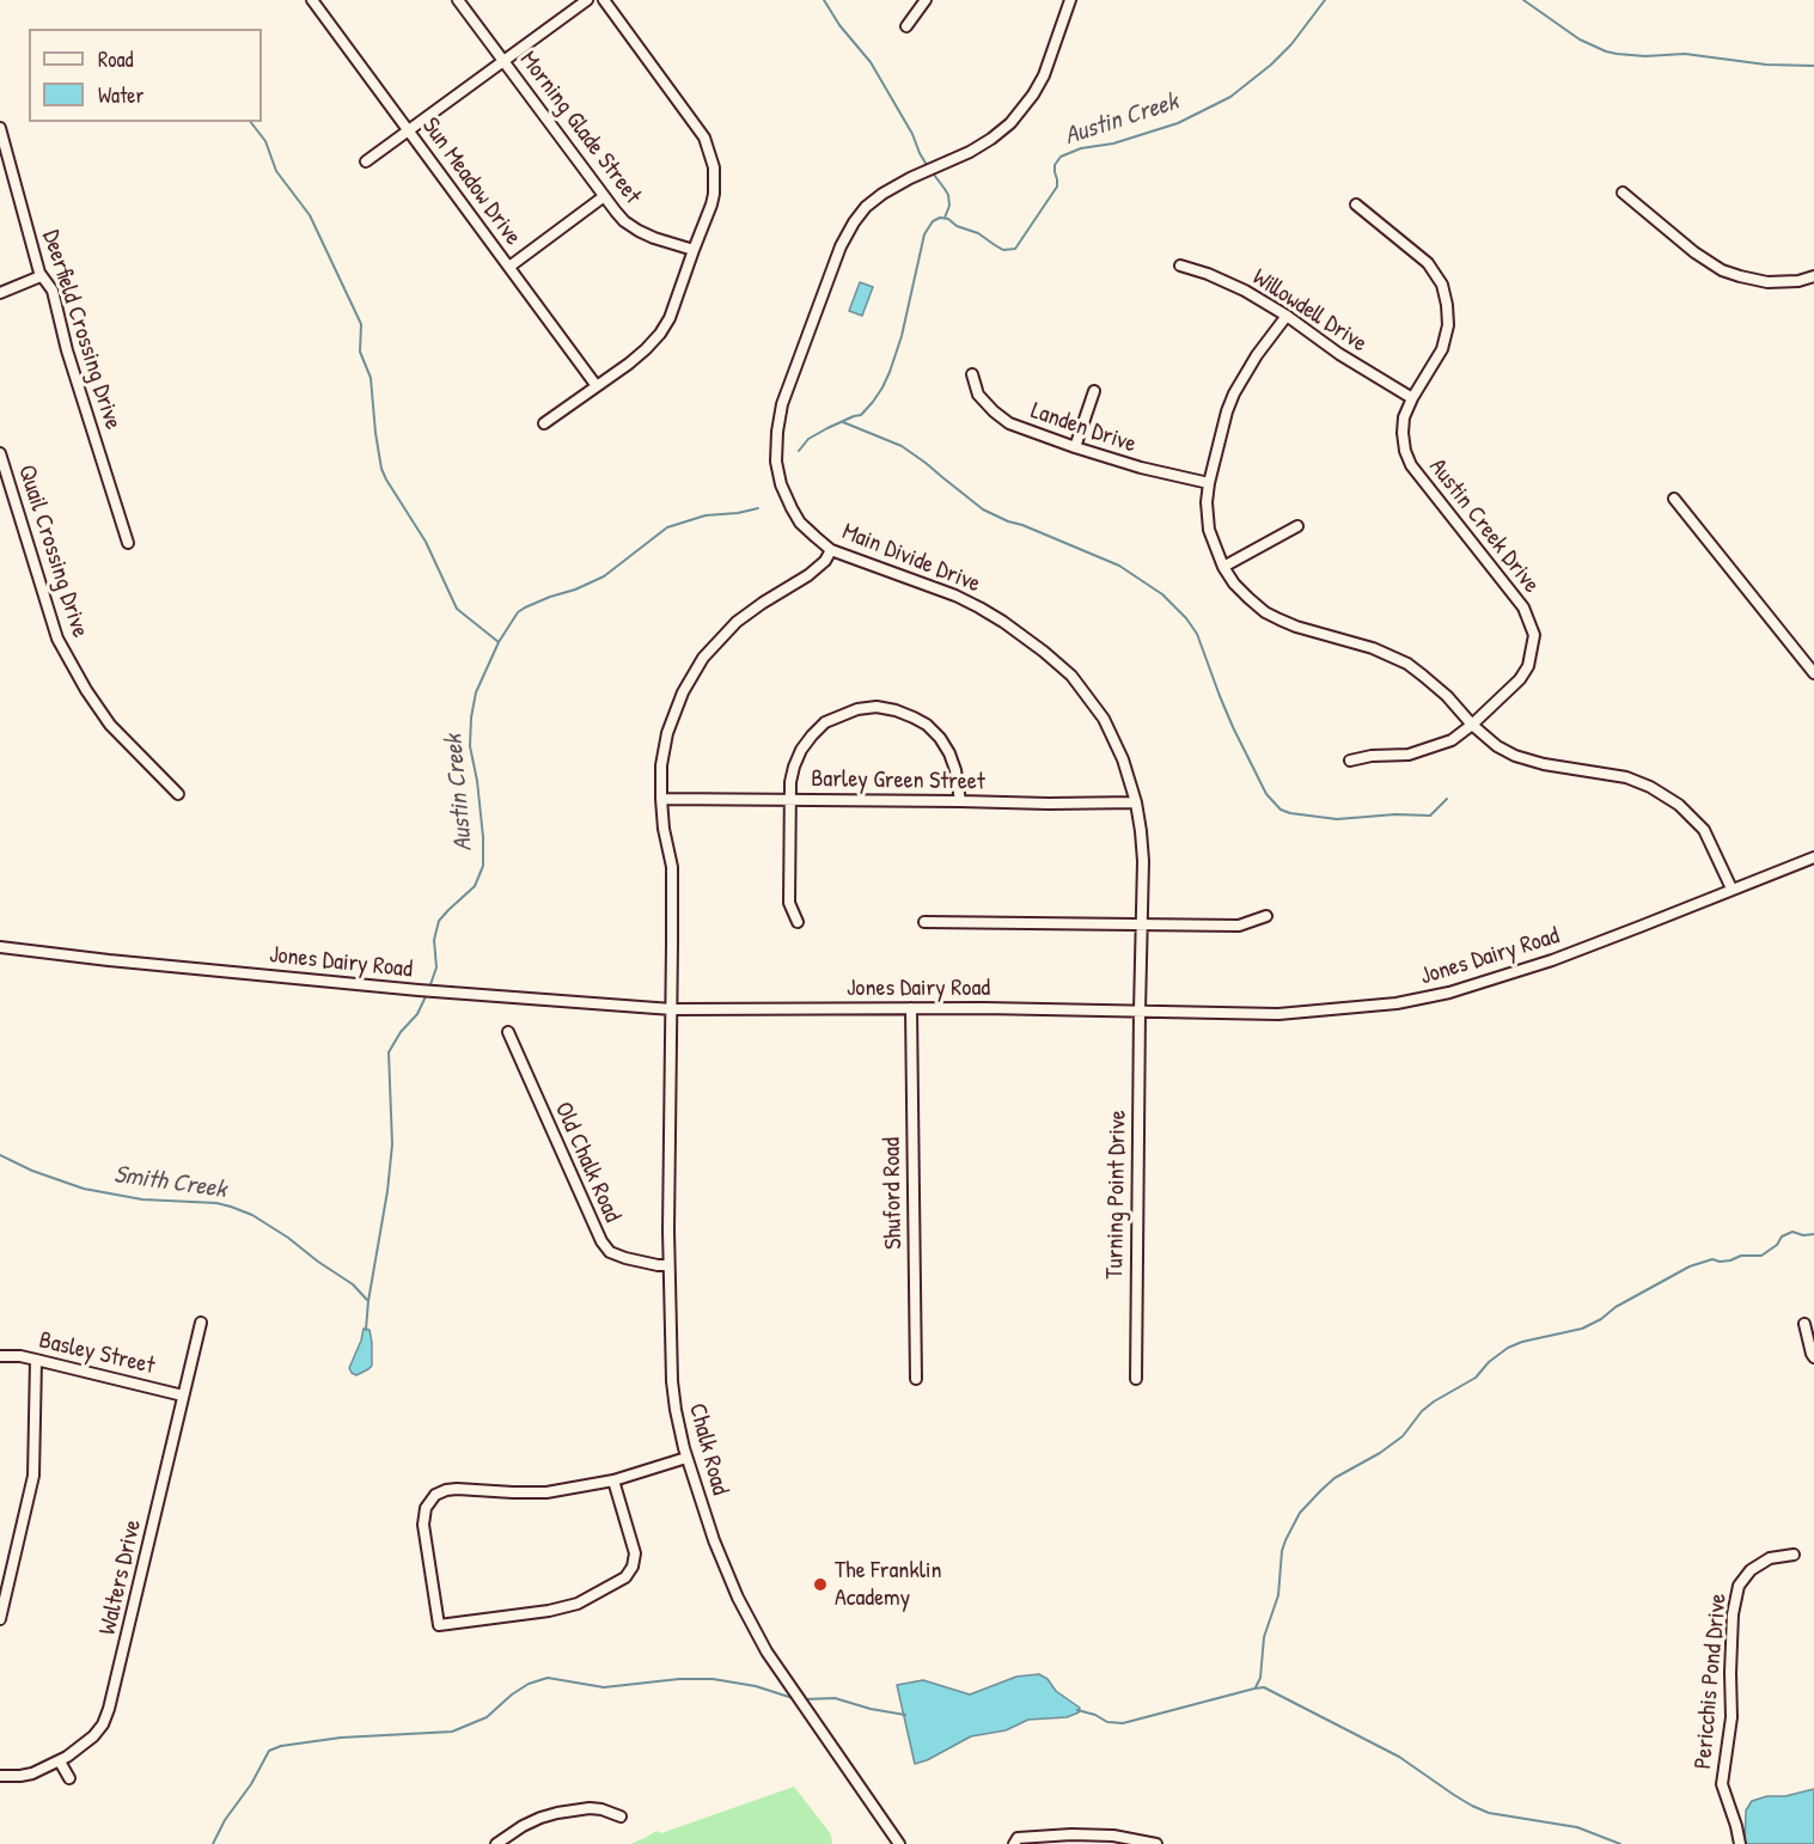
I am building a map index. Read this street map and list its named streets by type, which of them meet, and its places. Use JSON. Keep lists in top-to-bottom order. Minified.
{"streets":{"street":["Morning Glade Street","Sun Meadow Drive","Willowdell Drive","Deerfield Crossing Drive","Landen Drive","Austin Creek Drive","Quail Crossing Drive","Main Divide Drive","Barley Green Street","Jones Dairy Road","Old Chalk Road","Shuford Road","Turning Point Drive","Basley Street","Chalk Road","Walters Drive","Pericchis Pond Drive"]},"crossings":[["Willowdell Drive","Austin Creek Drive"],["Main Divide Drive","Barley Green Street"],["Main Divide Drive","Jones Dairy Road"],["Main Divide Drive","Turning Point Drive"],["Main Divide Drive","Chalk Road"],["Barley Green Street","Chalk Road"],["Jones Dairy Road","Shuford Road"],["Jones Dairy Road","Turning Point Drive"],["Jones Dairy Road","Chalk Road"],["Old Chalk Road","Chalk Road"],["Basley Street","Walters Drive"]],"water":["Austin Creek","Smith Creek"],"places":["The Franklin Academy"],"legend":["Road","Water"]}
